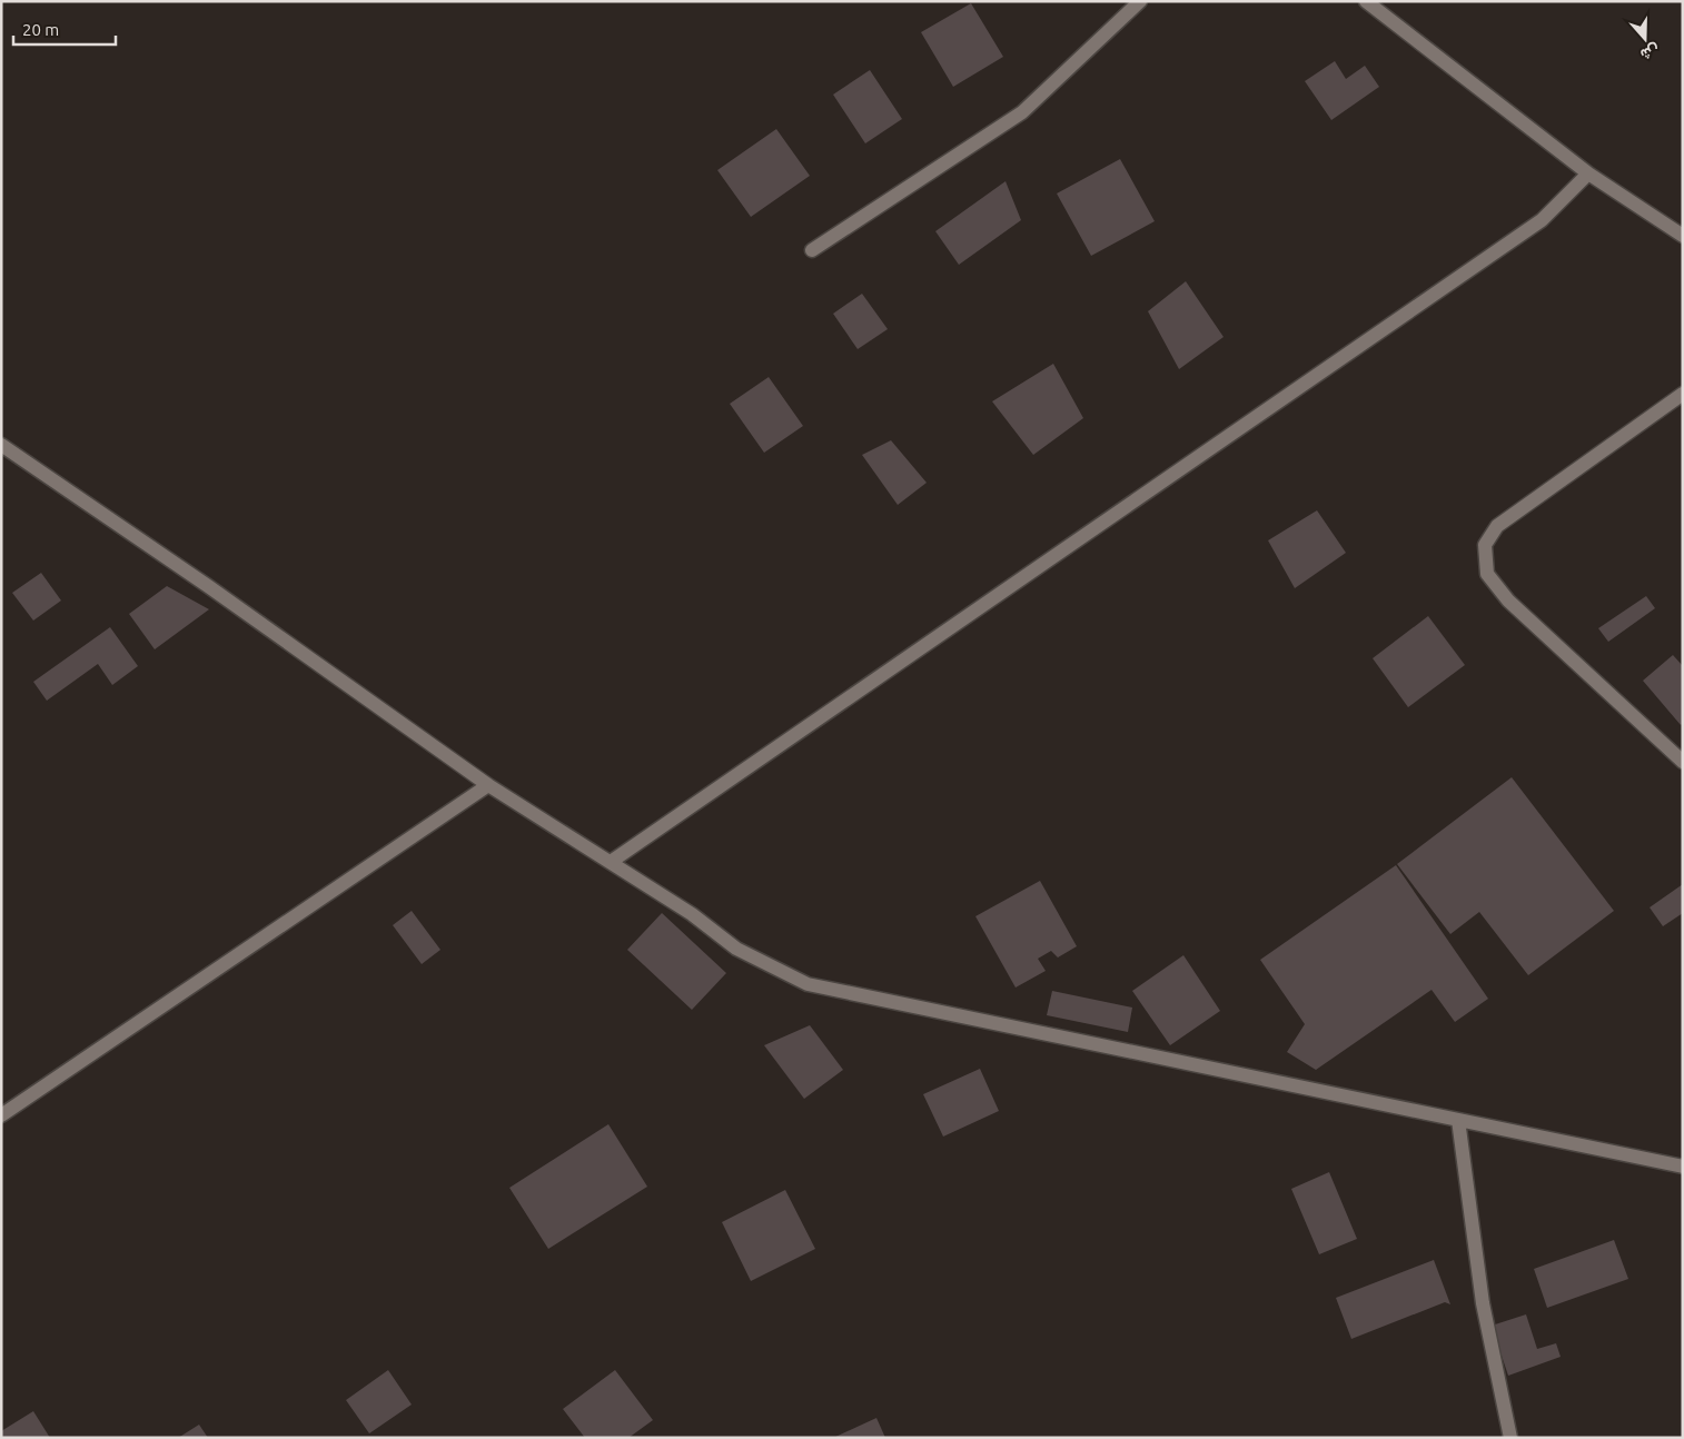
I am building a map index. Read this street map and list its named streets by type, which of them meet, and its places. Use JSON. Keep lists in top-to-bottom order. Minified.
{"scale_bar":"20 m","north":"bottom"}
